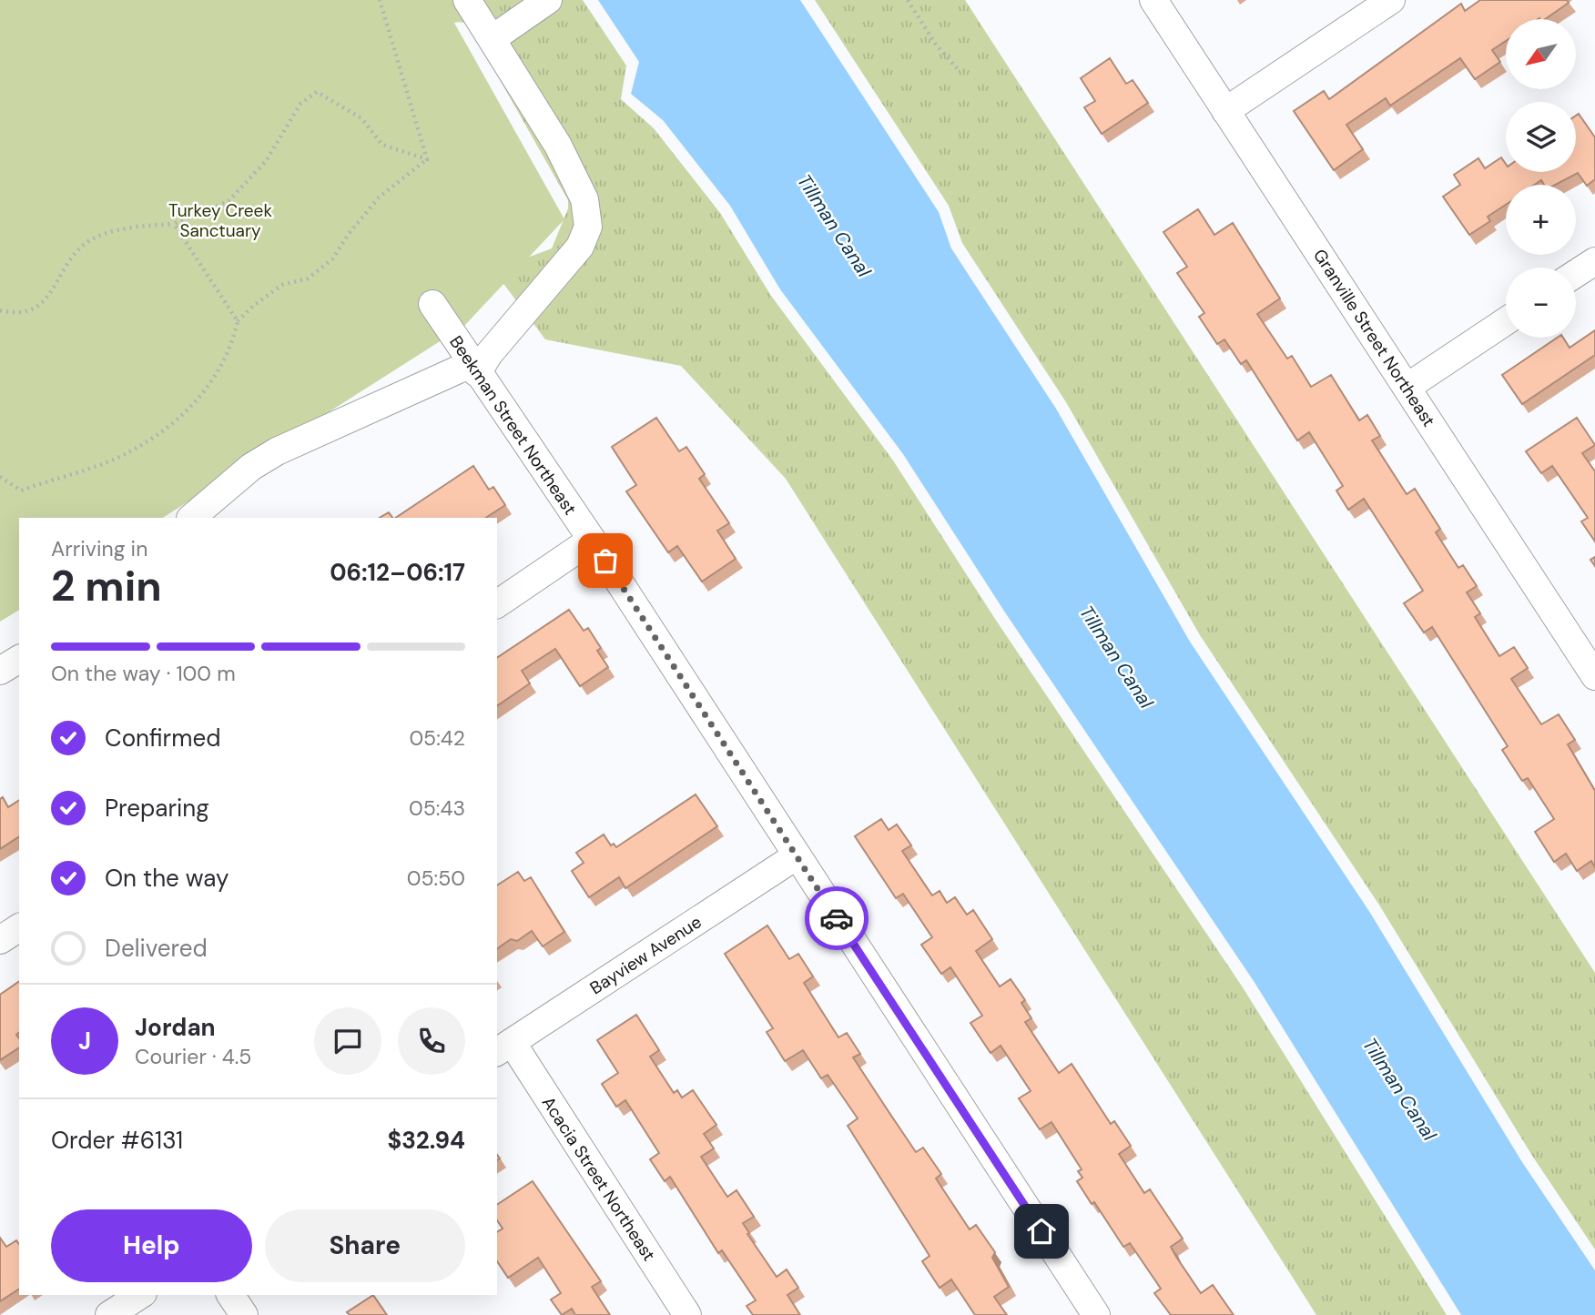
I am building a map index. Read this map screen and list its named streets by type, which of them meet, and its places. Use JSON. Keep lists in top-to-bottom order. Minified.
{"streets":{"street":["Granville Street Northeast","Beekman Street Northeast","Bayview Avenue","Acacia Street Northeast"]},"crossings":[["Beekman Street Northeast","Bayview Avenue"],["Bayview Avenue","Acacia Street Northeast"]],"water":["Tillman Canal"],"parks":["Turkey Creek Sanctuary"],"north":"bottom left","page":{"map_buttons":["+","−"],"heading":["2 min","Arriving in","06:12–06:17"],"panel":["Jordan","Courier · 4.5","Order #6131","$32.94"],"bar":"On the way · 100 m","list":[["Confirmed","05:42"],["Preparing","05:43"],["On the way","05:50"],"Delivered"],"round":"J","buttons":["Help","Share"]}}
